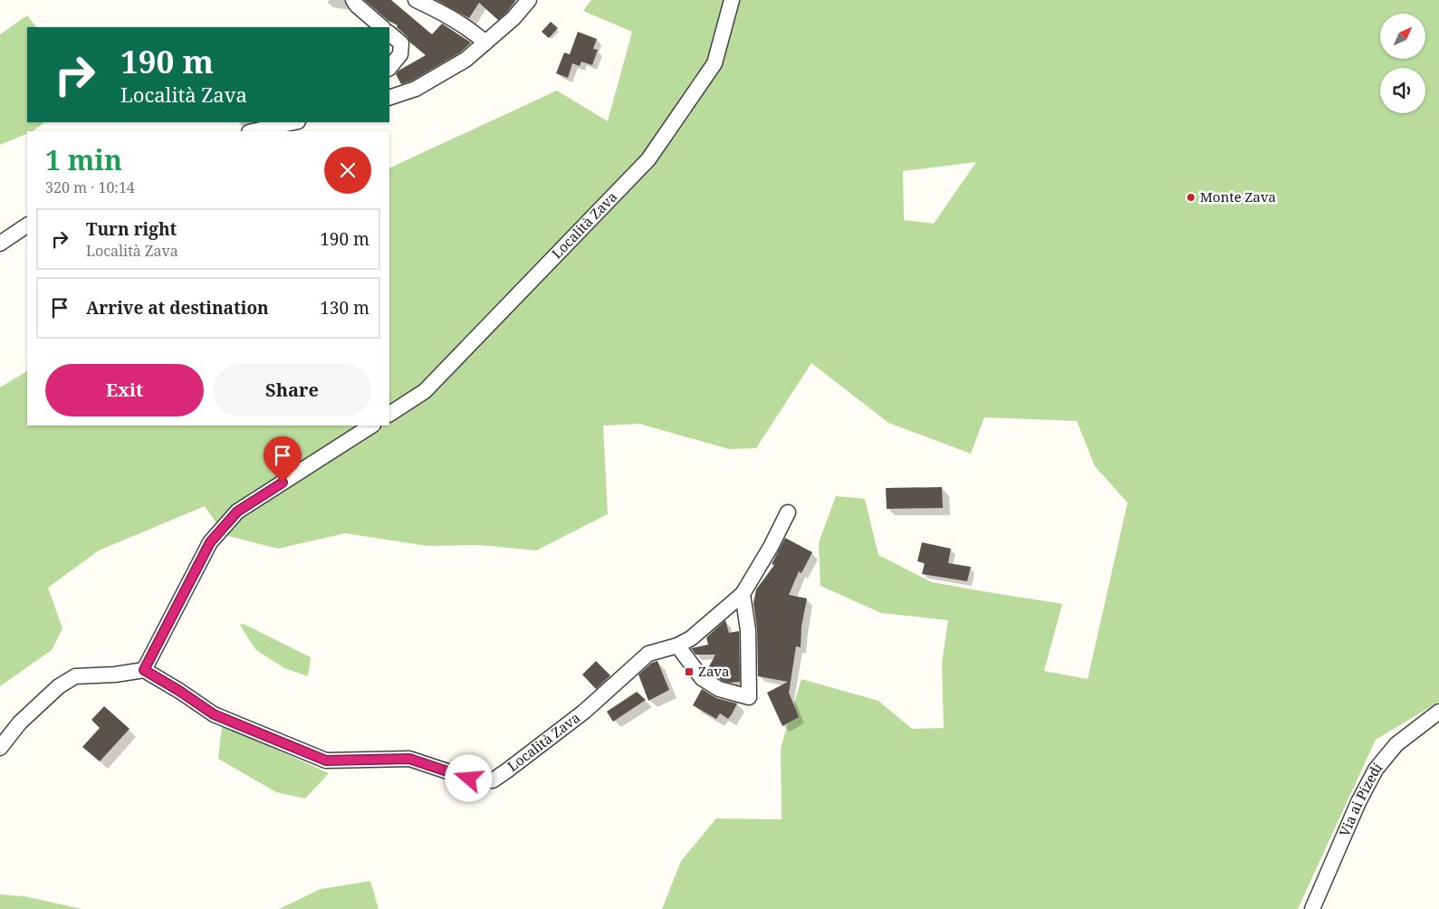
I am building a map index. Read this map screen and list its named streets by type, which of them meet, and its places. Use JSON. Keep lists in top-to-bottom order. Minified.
{"streets":{"street":["Località Zava","Via ai Pizedi"]},"places":{"other":["Monte Zava"],"transit":["Zava"]},"north":"top right","page":{"turn":["190 m","Località Zava"],"heading":["1 min","320 m · 10:14"],"list":[{"name":"Turn right","note":"Località Zava","value":"190 m"},{"name":"Arrive at destination","value":"130 m"}],"buttons":["Exit","Share"]}}
